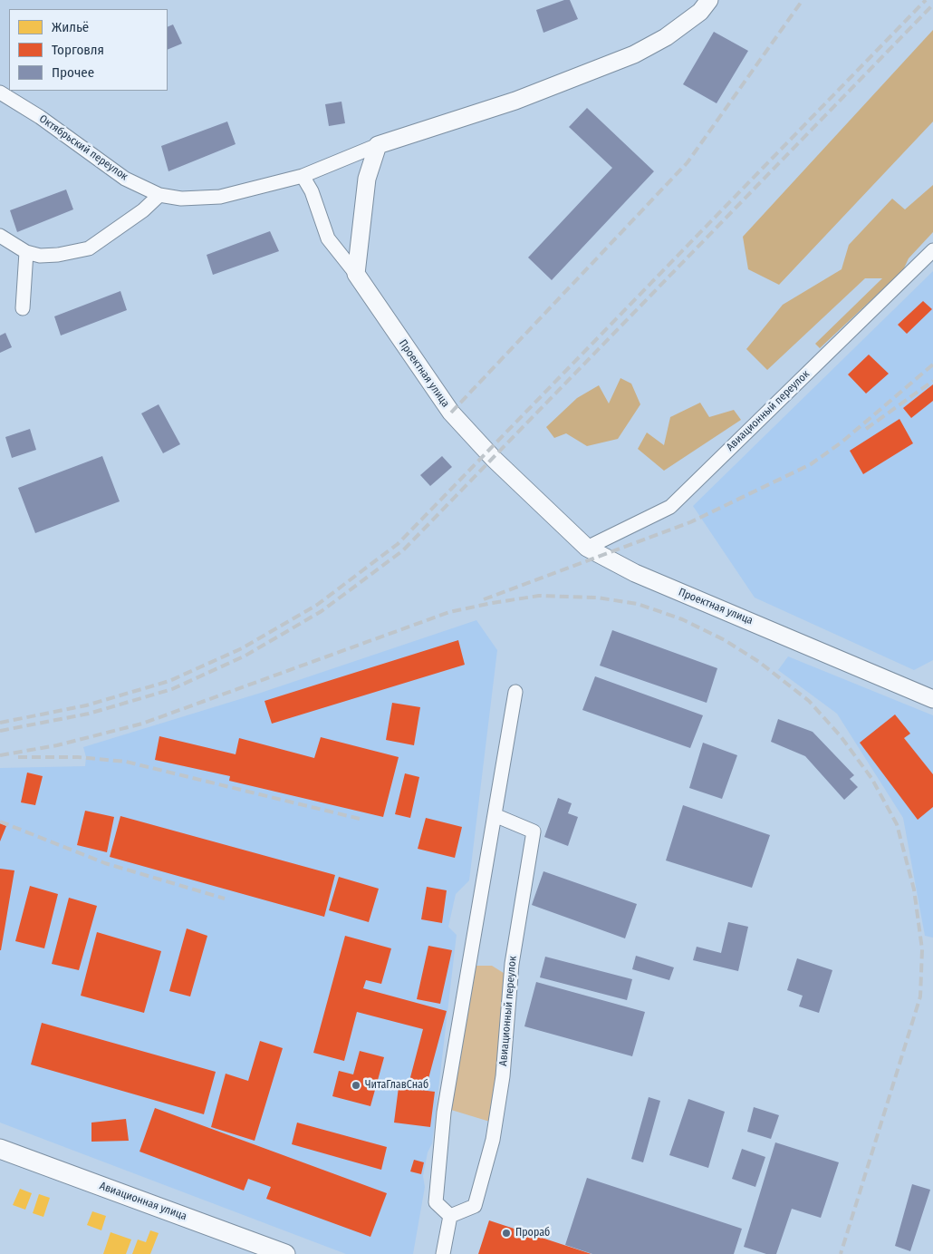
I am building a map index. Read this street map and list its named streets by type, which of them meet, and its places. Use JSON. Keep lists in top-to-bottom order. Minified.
{"streets":{"main road":["Авиационная улица"],"street":["Октябрьский переулок","Проектная улица","Авиационный переулок"]},"crossings":[["Проектная улица","Авиационный переулок"]],"places":["ЧитаГлавСнаб","Прораб"],"legend":["Жильё","Торговля","Прочее"]}
